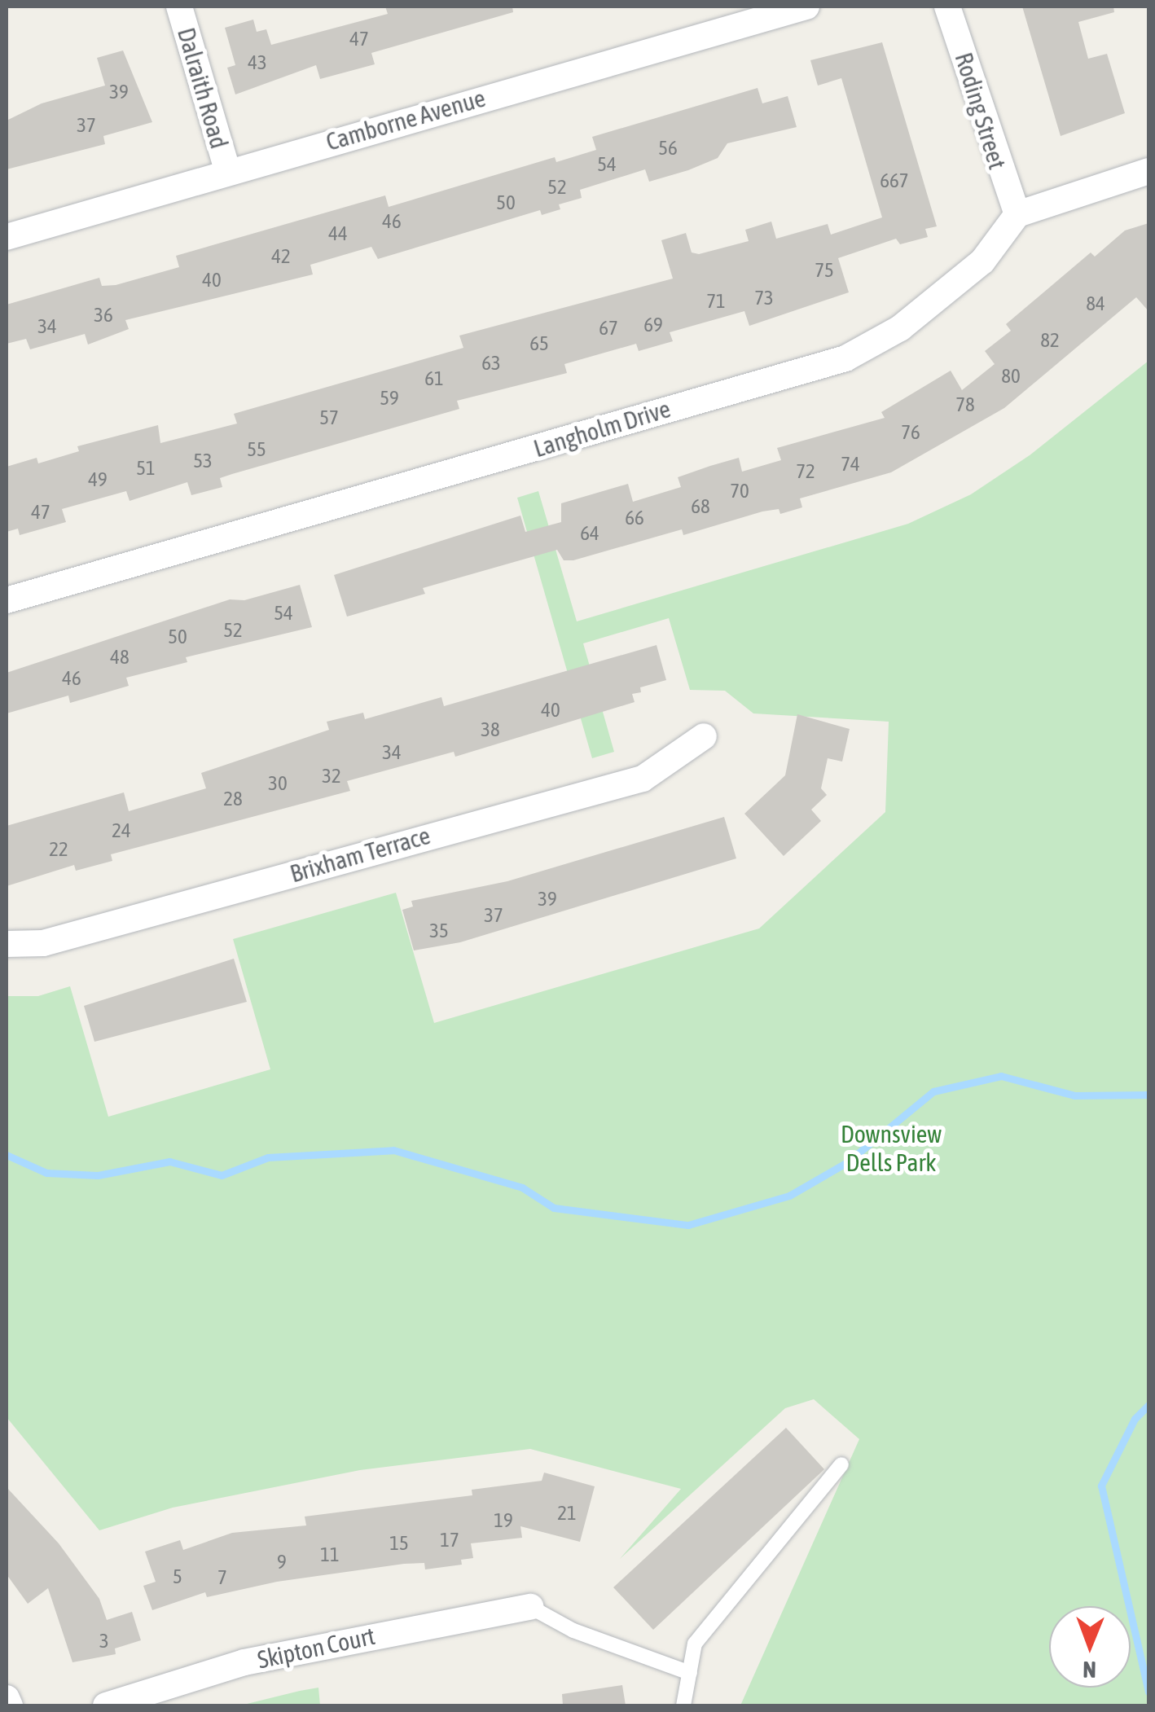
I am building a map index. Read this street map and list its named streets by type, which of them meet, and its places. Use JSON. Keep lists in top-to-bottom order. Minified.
{"streets":{"street":["Dalraith Road","Roding Street","Camborne Avenue","Langholm Drive","Brixham Terrace","Skipton Court"]},"crossings":[["Dalraith Road","Camborne Avenue"],["Roding Street","Langholm Drive"]],"parks":["Downsview Dells Park"],"house_numbers":["47","43","39","37","56","54","667","52","50","46","44","42","75","40","73","71","84","36","69","34","67","82","65","63","80","61","59","78","57","76","55","53","74","51","72","49","70","68","47","66","64","54","52","50","48","46","40","38","34","32","30","28","24","22","39","37","35","21","19","17","15","11","9","5","7","3"],"north":"bottom"}
